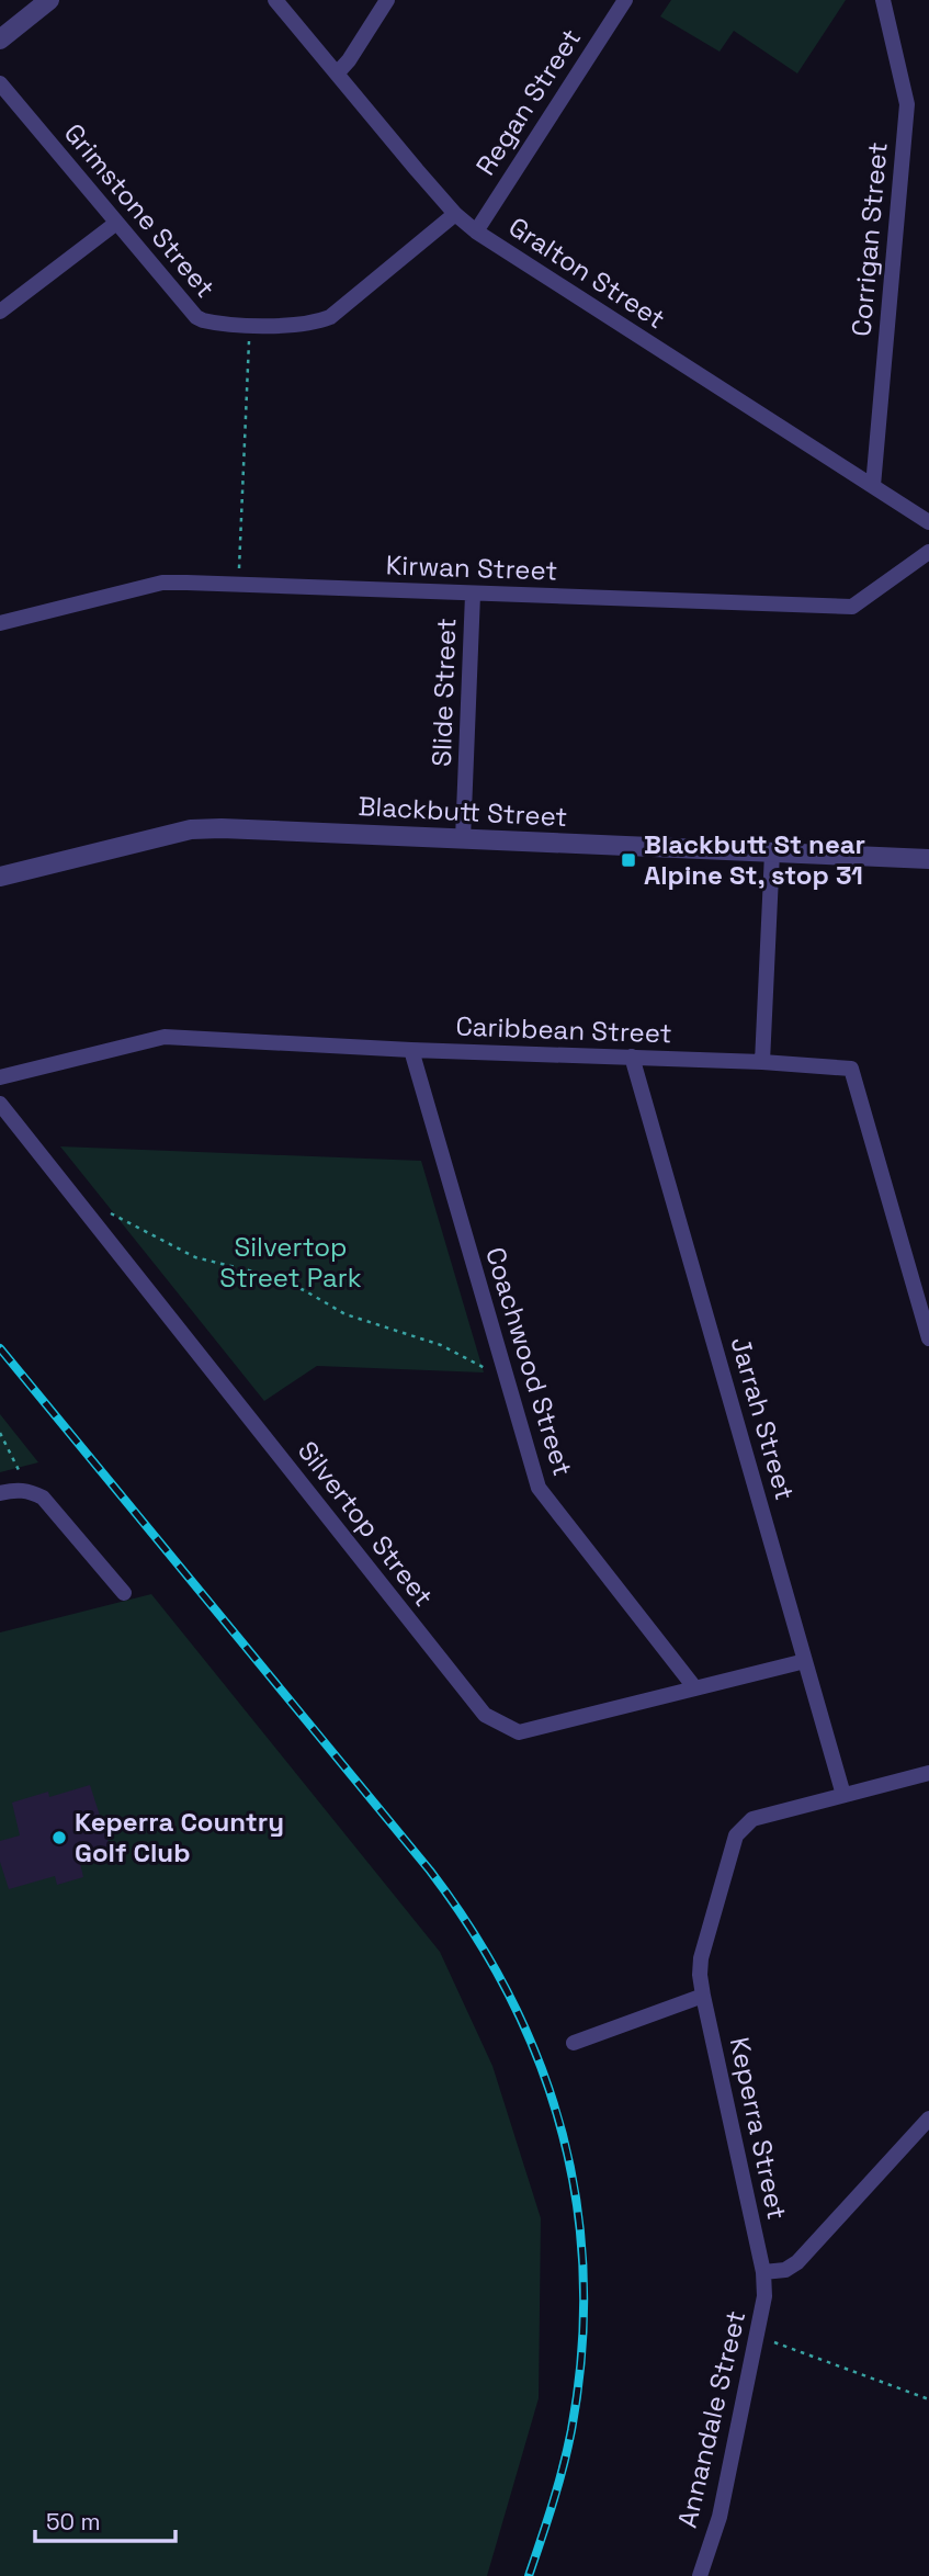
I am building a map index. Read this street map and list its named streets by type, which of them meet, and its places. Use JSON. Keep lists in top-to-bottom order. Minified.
{"streets":{"street":["Regan Street","Grimstone Street","Corrigan Street","Gralton Street","Kirwan Street","Slide Street","Blackbutt Street","Caribbean Street","Coachwood Street","Jarrah Street","Silvertop Street","Keperra Street","Annandale Street"]},"crossings":[["Regan Street","Gralton Street"],["Grimstone Street","Gralton Street"],["Corrigan Street","Gralton Street"],["Kirwan Street","Slide Street"],["Slide Street","Blackbutt Street"],["Caribbean Street","Coachwood Street"],["Caribbean Street","Jarrah Street"],["Coachwood Street","Silvertop Street"],["Jarrah Street","Silvertop Street"],["Jarrah Street","Keperra Street"],["Keperra Street","Annandale Street"]],"parks":["Silvertop Street Park"],"places":{"transit":["Blackbutt St near Alpine St, stop 31"],"other":["Keperra Country Golf Club"]},"scale_bar":"50 m"}
